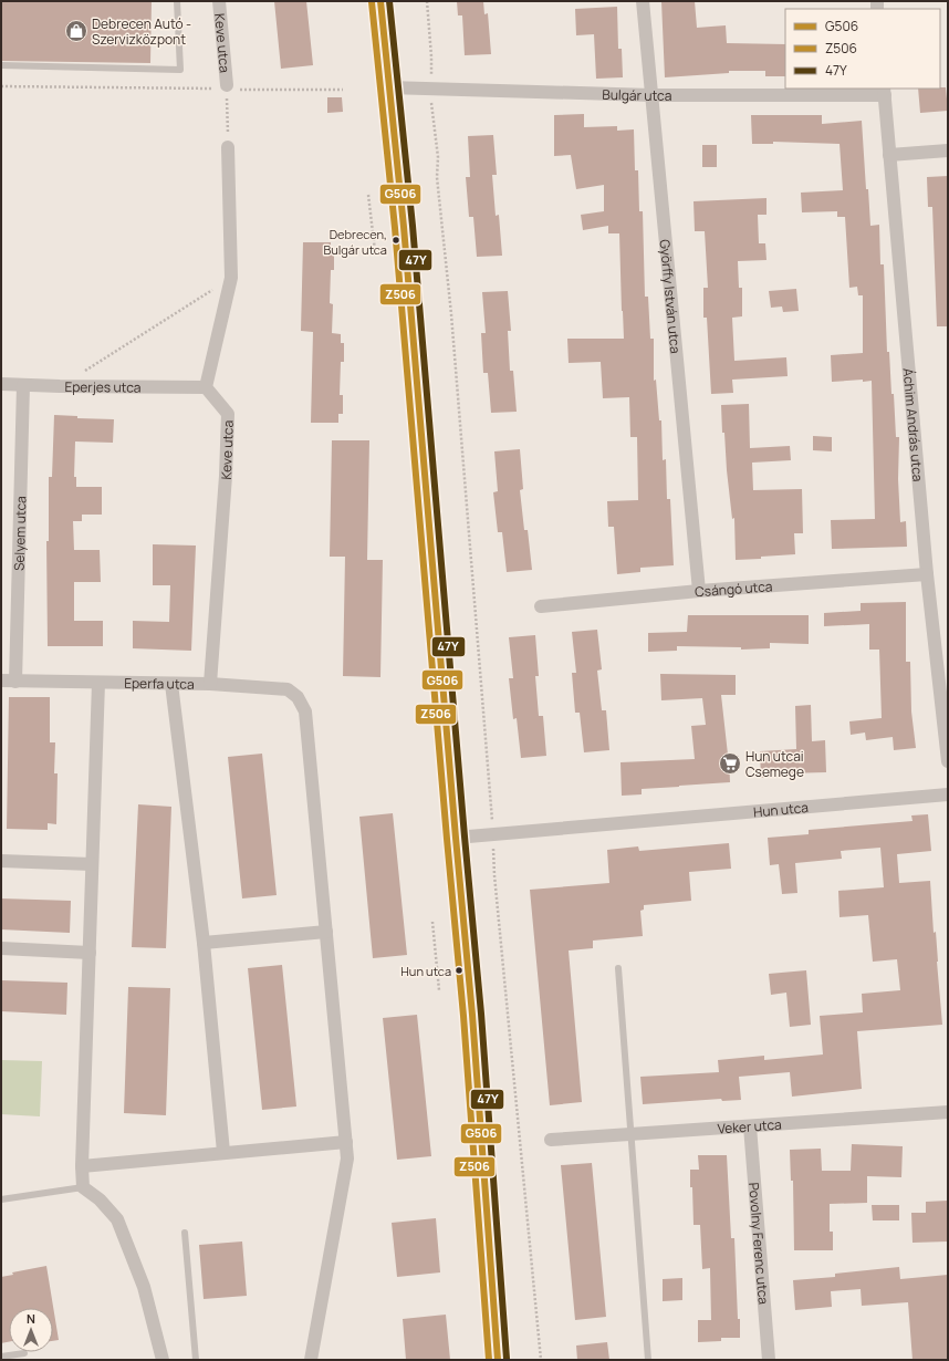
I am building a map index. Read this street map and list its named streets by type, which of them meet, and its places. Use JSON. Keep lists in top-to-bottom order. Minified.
{"streets":{"street":["Keve utca","Bulgár utca","Györffy István utca","Eperjes utca","Áchim András utca","Selyem utca","Csángó utca","Eperfa utca","Hun utca","Veker utca","Povolny Ferenc utca"]},"crossings":[["Keve utca","Eperjes utca"],["Keve utca","Eperfa utca"],["Bulgár utca","Györffy István utca"],["Bulgár utca","Áchim András utca"],["Györffy István utca","Csángó utca"],["Eperjes utca","Selyem utca"],["Áchim András utca","Csángó utca"],["Selyem utca","Eperfa utca"],["Veker utca","Povolny Ferenc utca"]],"places":{"shop":["Debrecen Autó - Szervizközpont"],"other":["Debrecen, Bulgár utca","Hun utca"],"supermarket":["Hun utcai Csemege"]},"lines":["transit line G506","transit line 47Y","transit line Z506"],"legend":["G506","Z506","47Y"],"north":"top"}
